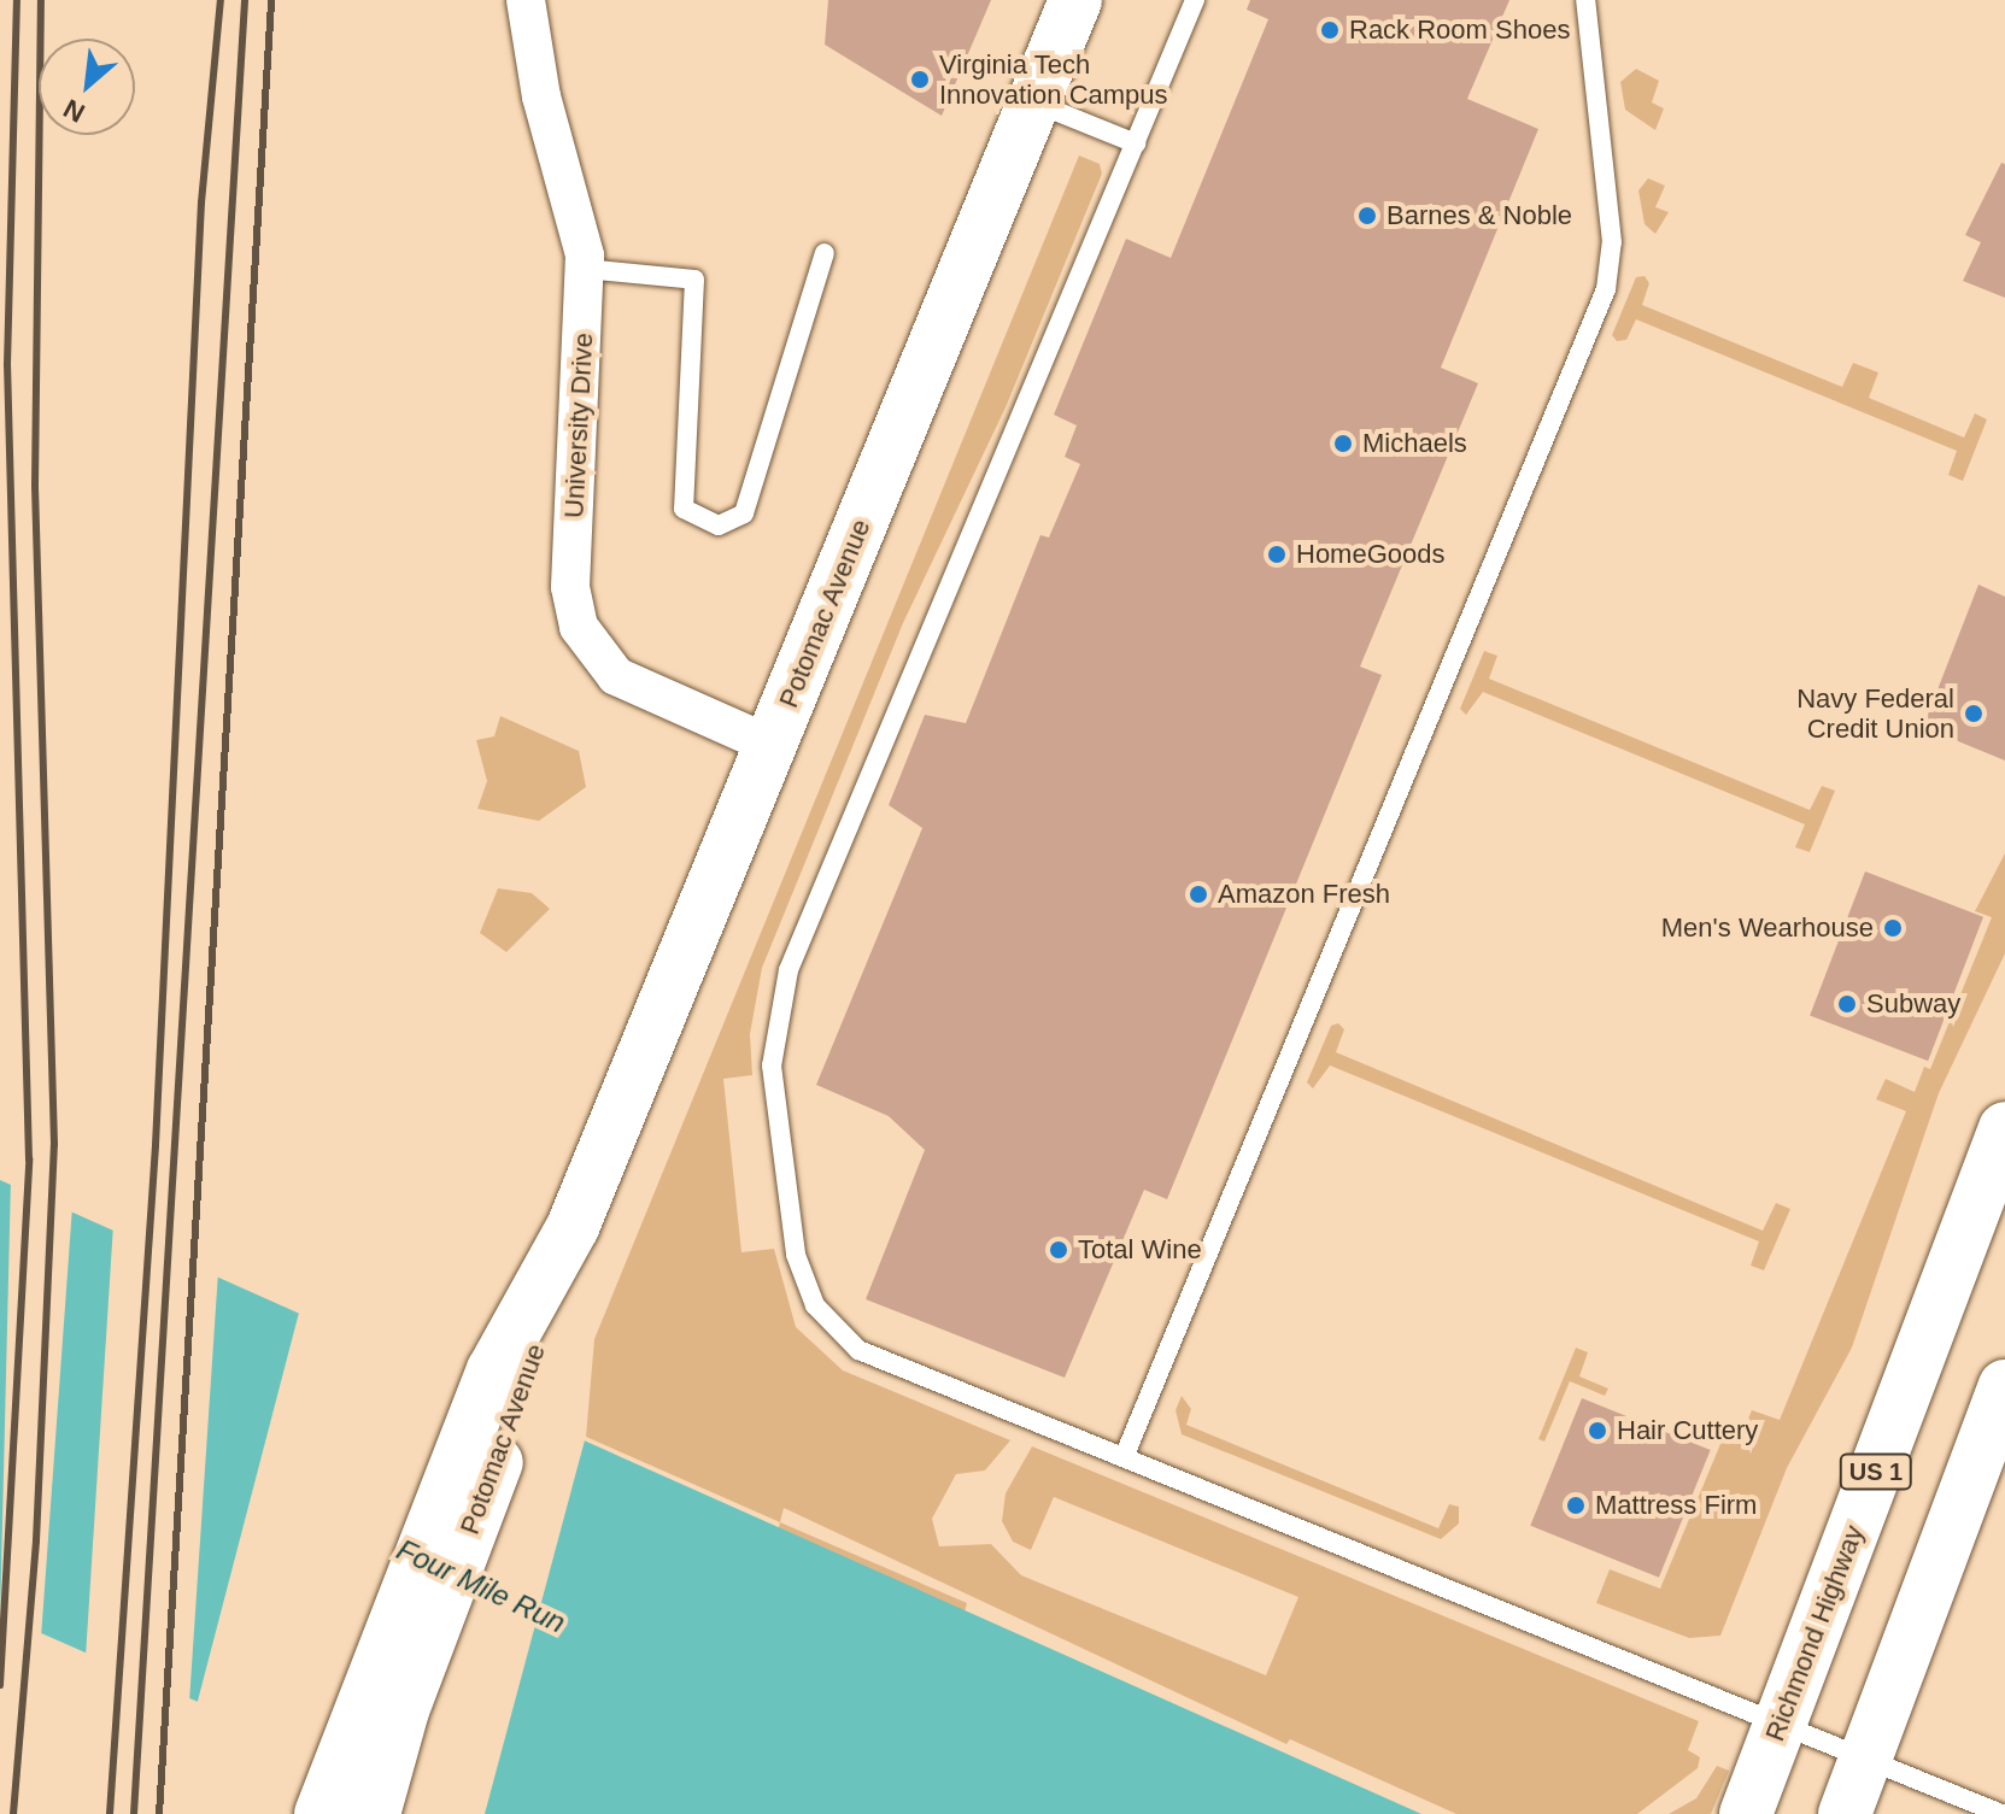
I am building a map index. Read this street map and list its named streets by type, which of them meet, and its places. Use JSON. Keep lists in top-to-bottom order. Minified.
{"streets":{"main road":["Potomac Avenue","US 1","Richmond Highway"],"street":["University Drive"]},"crossings":[["University Drive","Potomac Avenue"]],"water":["Four Mile Run"],"places":["Rack Room Shoes","Virginia Tech Innovation Campus","Barnes & Noble","Michaels","HomeGoods","Navy Federal Credit Union","Amazon Fresh","Men's Wearhouse","Subway","Total Wine","Hair Cuttery","Mattress Firm"],"north":"bottom left"}
